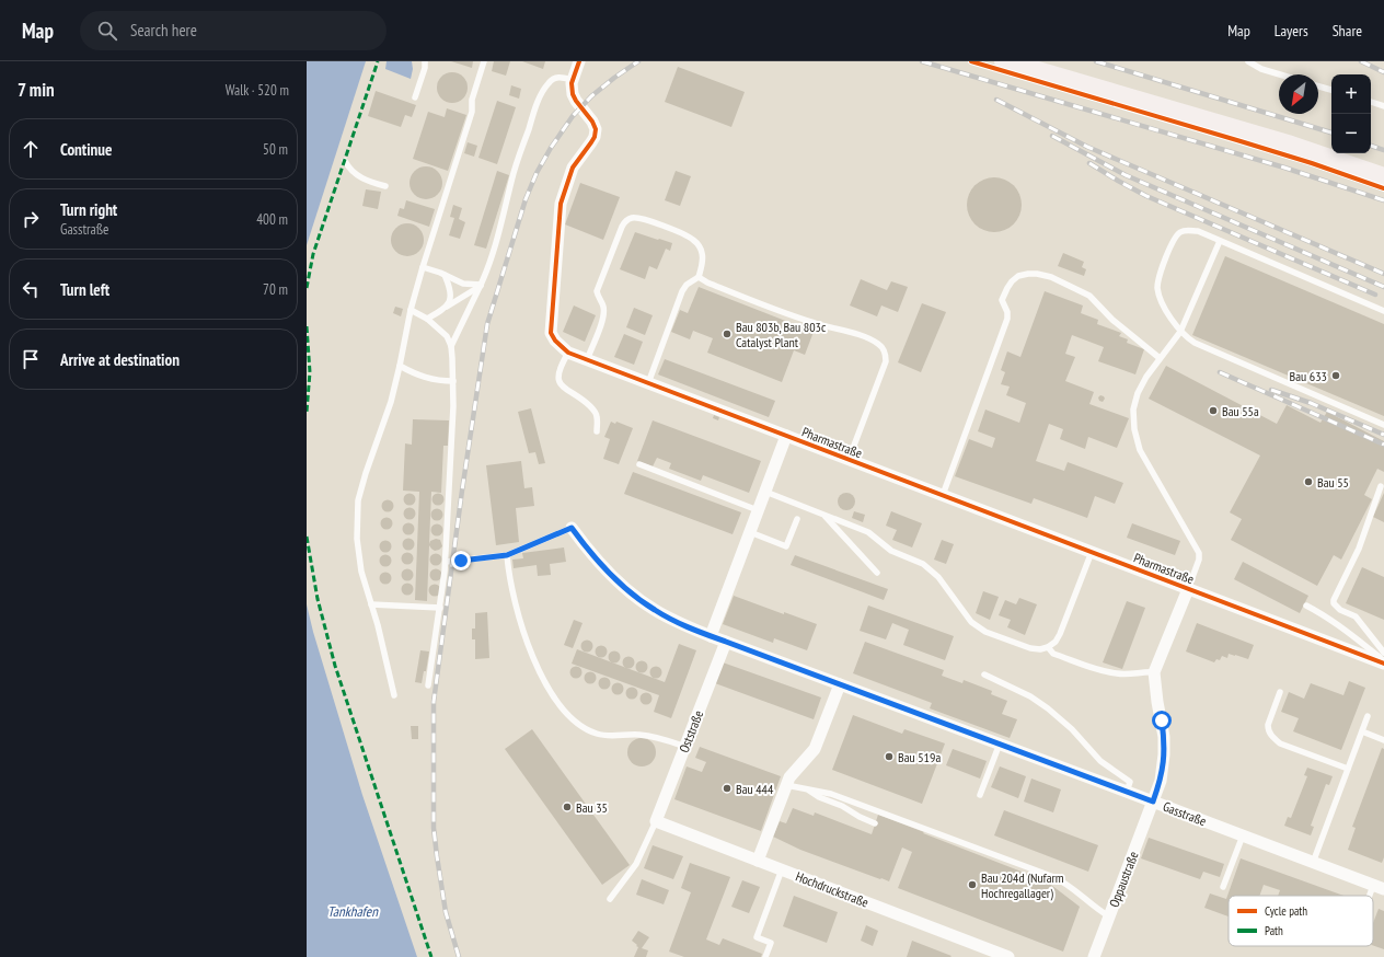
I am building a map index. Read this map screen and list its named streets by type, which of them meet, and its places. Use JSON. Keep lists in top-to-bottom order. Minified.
{"streets":{"street":["Pharmastraße","Oststraße","Gasstraße","Oppaustraße","Hochdruckstraße"]},"crossings":[["Oststraße","Gasstraße"],["Oststraße","Hochdruckstraße"],["Gasstraße","Oppaustraße"]],"water":["Tankhafen"],"places":["Bau 803b, Bau 803c Catalyst Plant","Bau 633","Bau 55a","Bau 55","Bau 519a","Bau 444","Bau 35","Bau 204d (Nufarm Hochregallager)"],"legend":["Cycle path","Path"],"north":"bottom left","page":{"header":"Map","search":"Search here","nav":["Map","Layers","Share"],"heading":["7 min","Walk · 520 m"],"map_buttons":["+","−"],"list":[["Continue","50 m"],["Turn right","Gasstraße","400 m"],["Turn left","70 m"],"Arrive at destination"]}}
